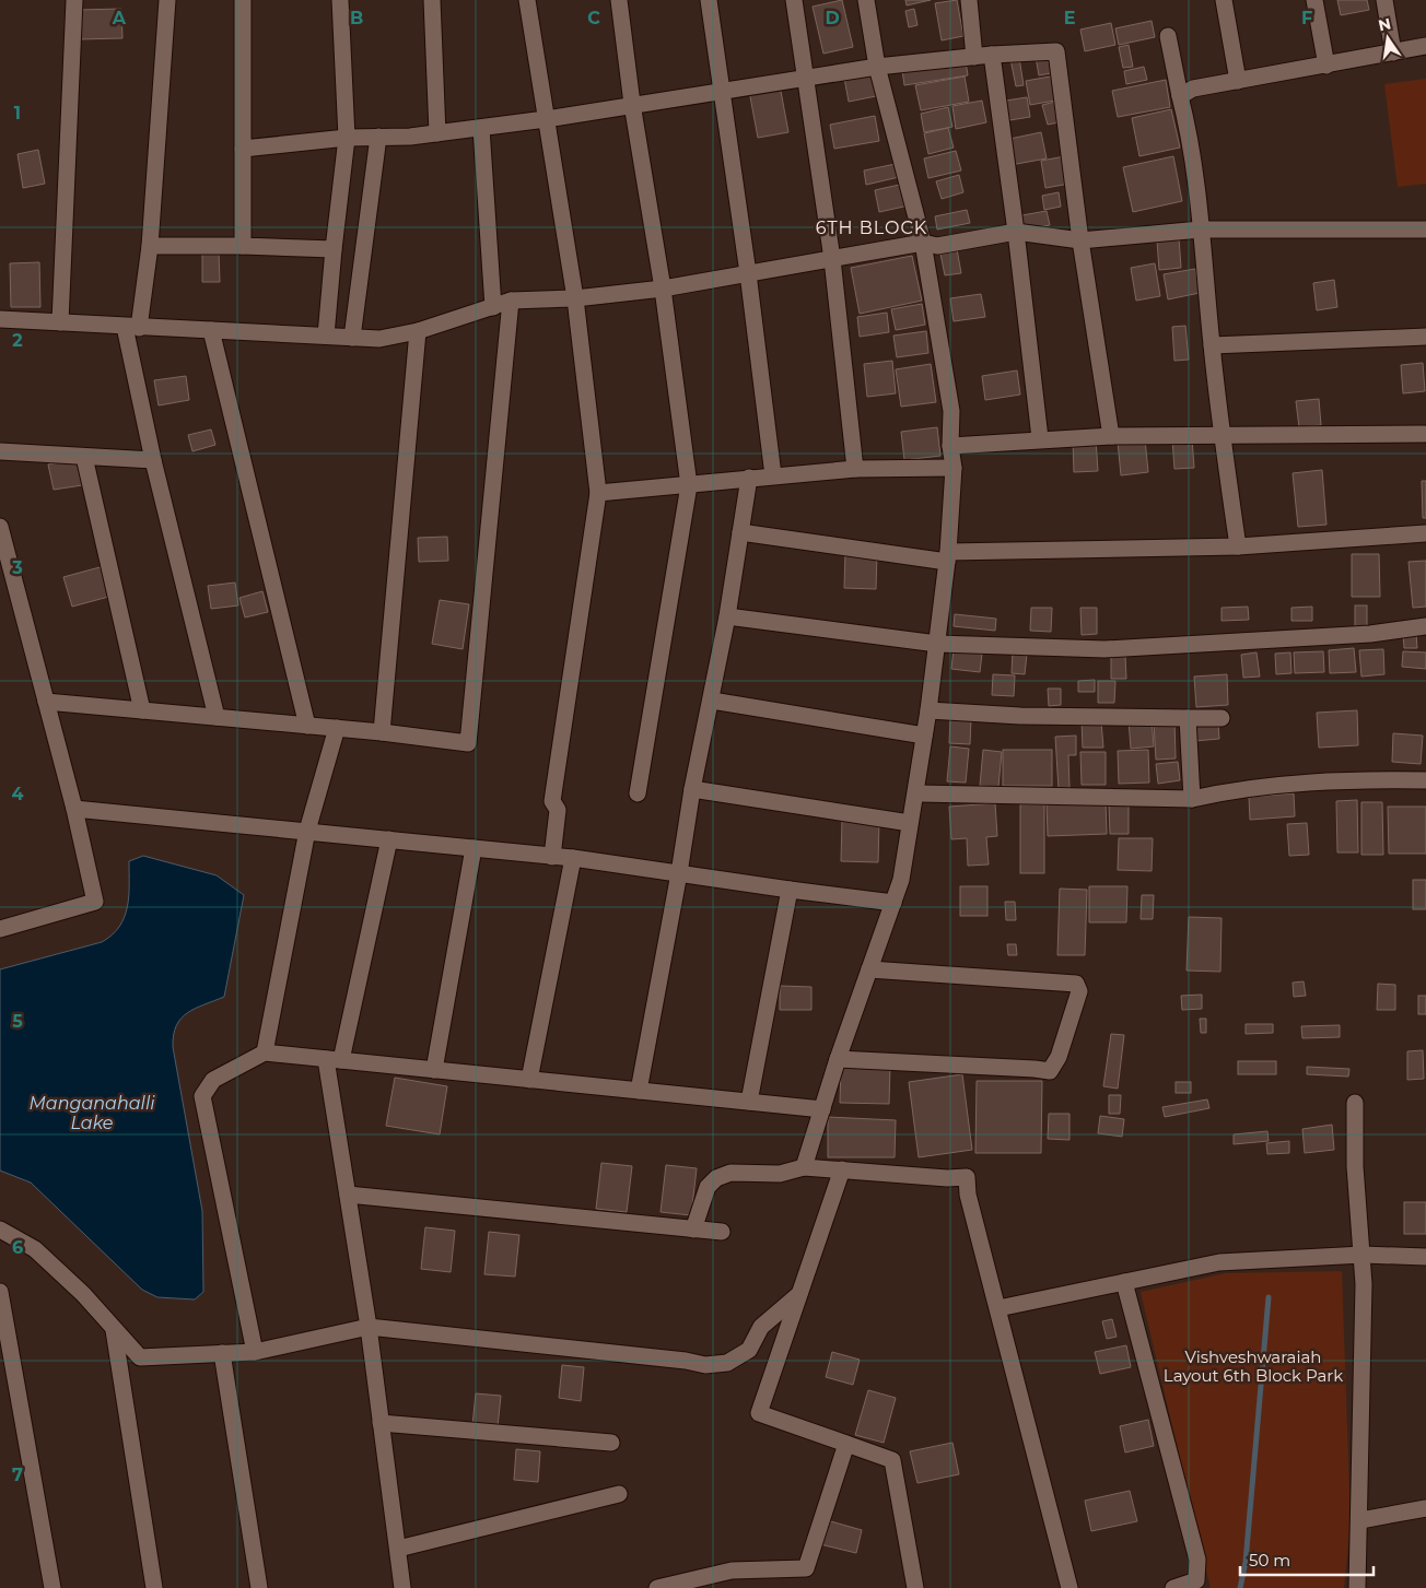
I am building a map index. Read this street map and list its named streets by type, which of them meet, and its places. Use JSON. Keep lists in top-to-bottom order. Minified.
{"districts":["6TH BLOCK"],"water":["Manganahalli Lake"],"parks":["Vishveshwaraiah Layout 6th Block Park"],"scale_bar":"50 m","north":"top","grid":{"columns":["A","B","C","D","E","F"],"rows":["1","2","3","4","5","6","7"]}}
